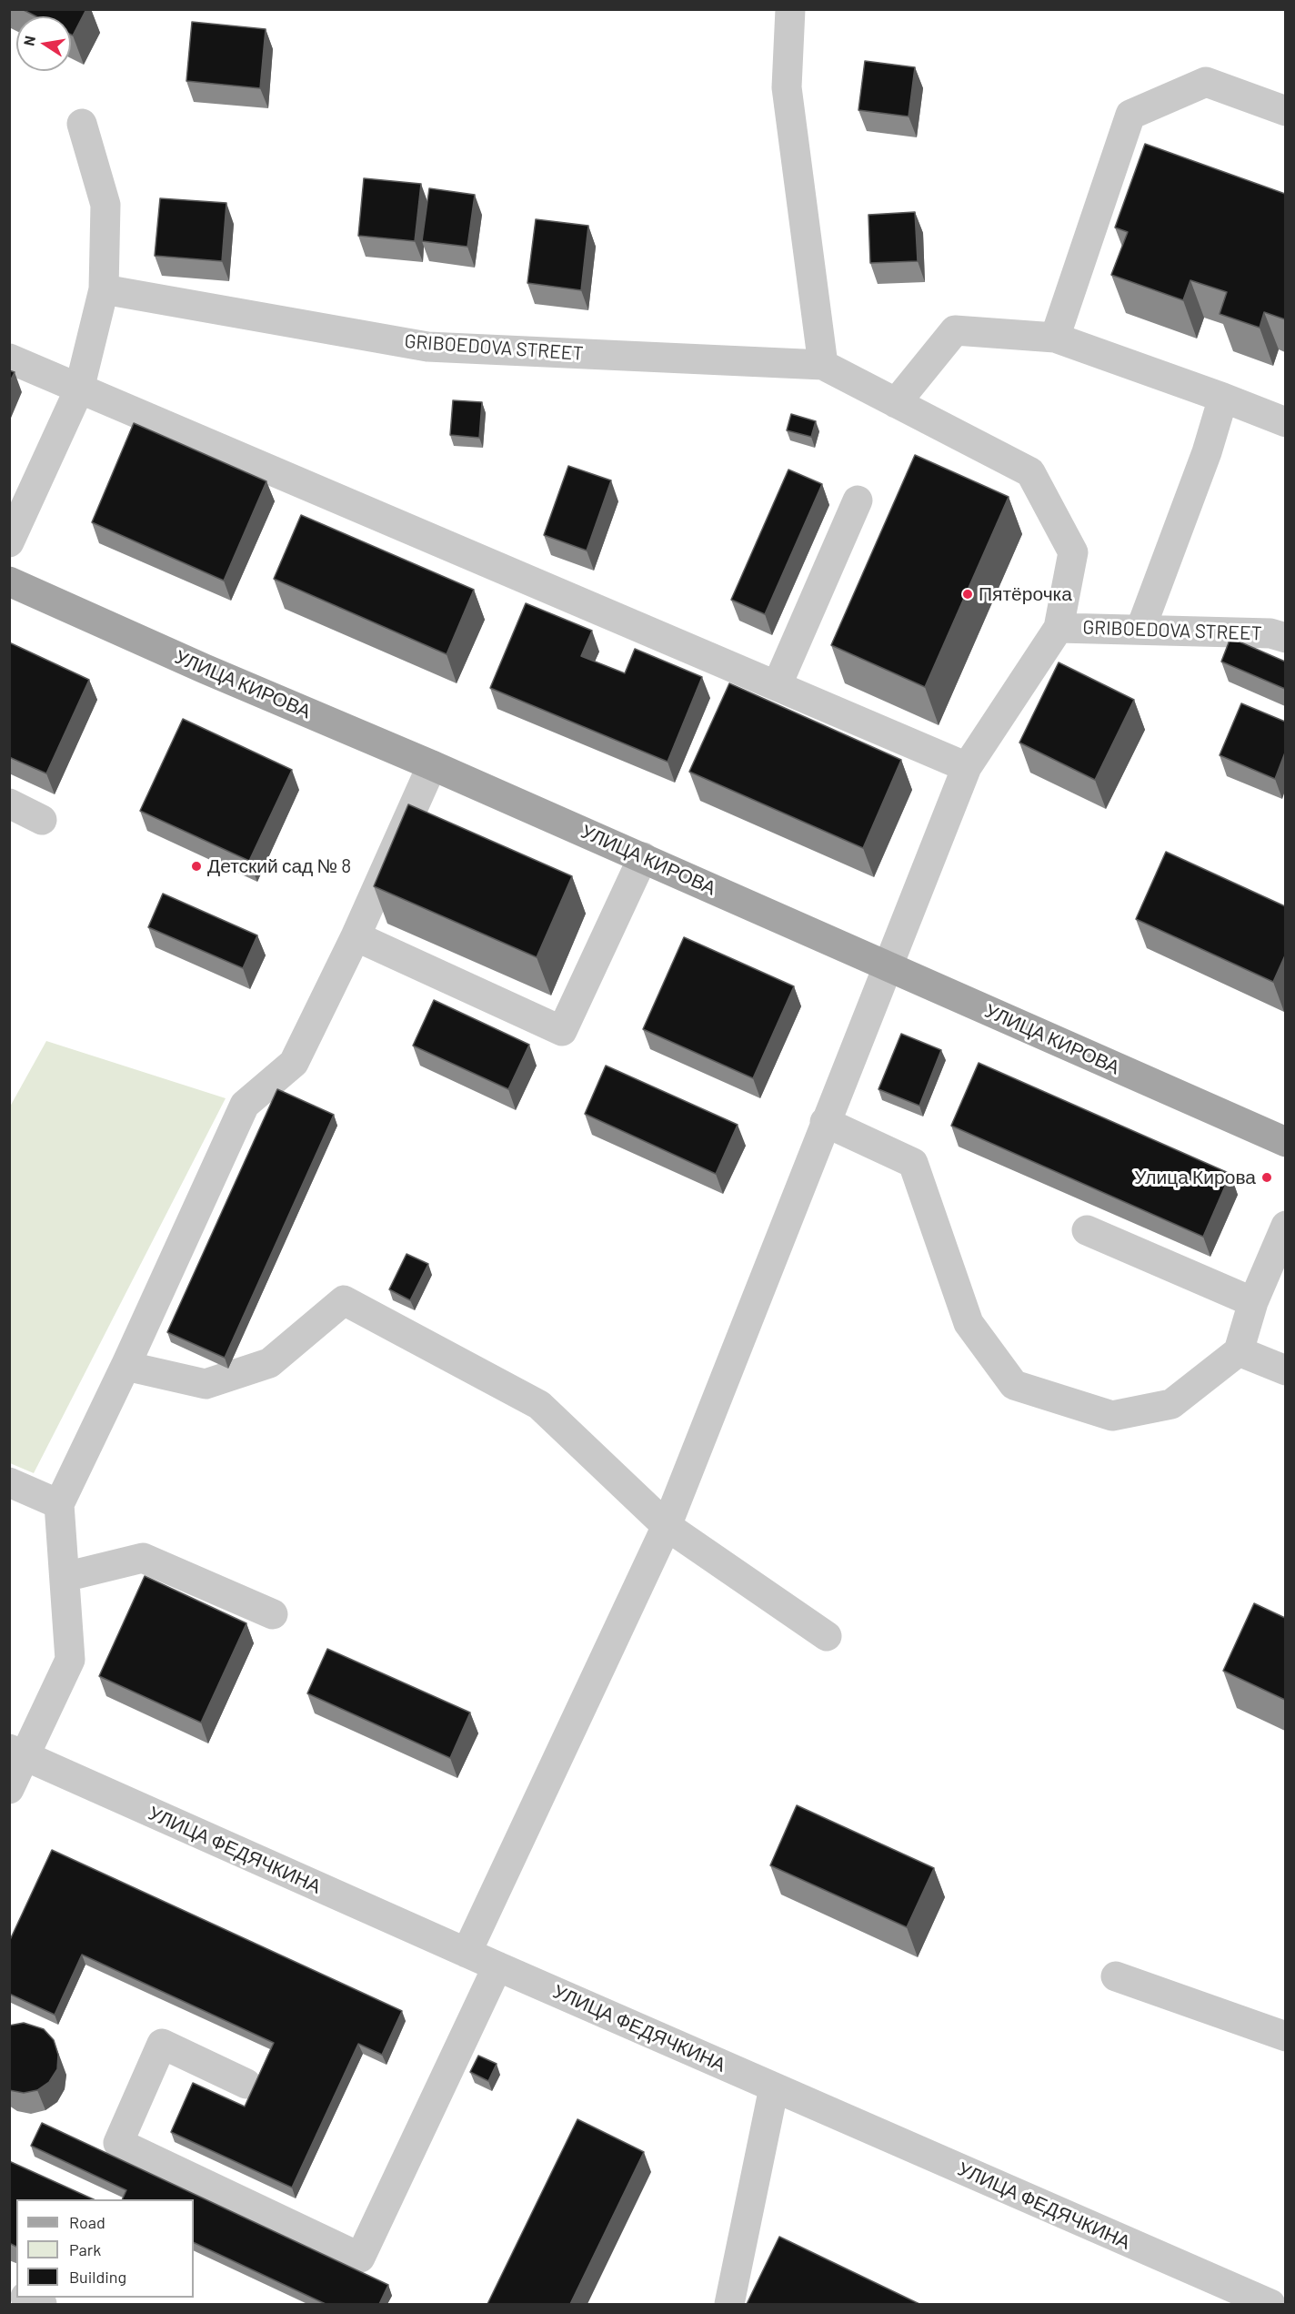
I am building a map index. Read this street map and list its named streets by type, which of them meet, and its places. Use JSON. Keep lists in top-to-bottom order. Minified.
{"streets":{"main road":["УЛИЦА КИРОВА"],"street":["GRIBOEDOVA STREET","УЛИЦА ФЕДЯЧКИНА"]},"places":["Пятёрочка","Детский сад № 8","Улица Кирова"],"legend":["Road","Park","Building"],"north":"left"}
